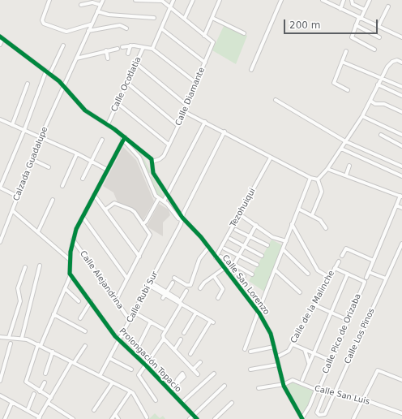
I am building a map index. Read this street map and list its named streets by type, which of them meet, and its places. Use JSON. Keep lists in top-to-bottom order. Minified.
{"streets":{"street":["Calle Ocotlatia","Calle Diamante","Calzada Guadalupe","Tezohuiqui","Calle Alejandrina","Calle San Lorenzo","Calle Rubí Sur","Calle de la Malinche","Calle Pico de Orizaba","Calle Los Pinos","Prolongación Topacio","Calle San Luis"]},"crossings":[["Tezohuiqui","Calle San Lorenzo"],["Calle Alejandrina","Calle Rubí Sur"],["Calle San Lorenzo","Calle Rubí Sur"],["Calle San Lorenzo","Calle de la Malinche"],["Calle San Lorenzo","Calle San Luis"],["Calle Rubí Sur","Prolongación Topacio"],["Calle Los Pinos","Calle San Luis"]],"scale_bar":"200 m"}
